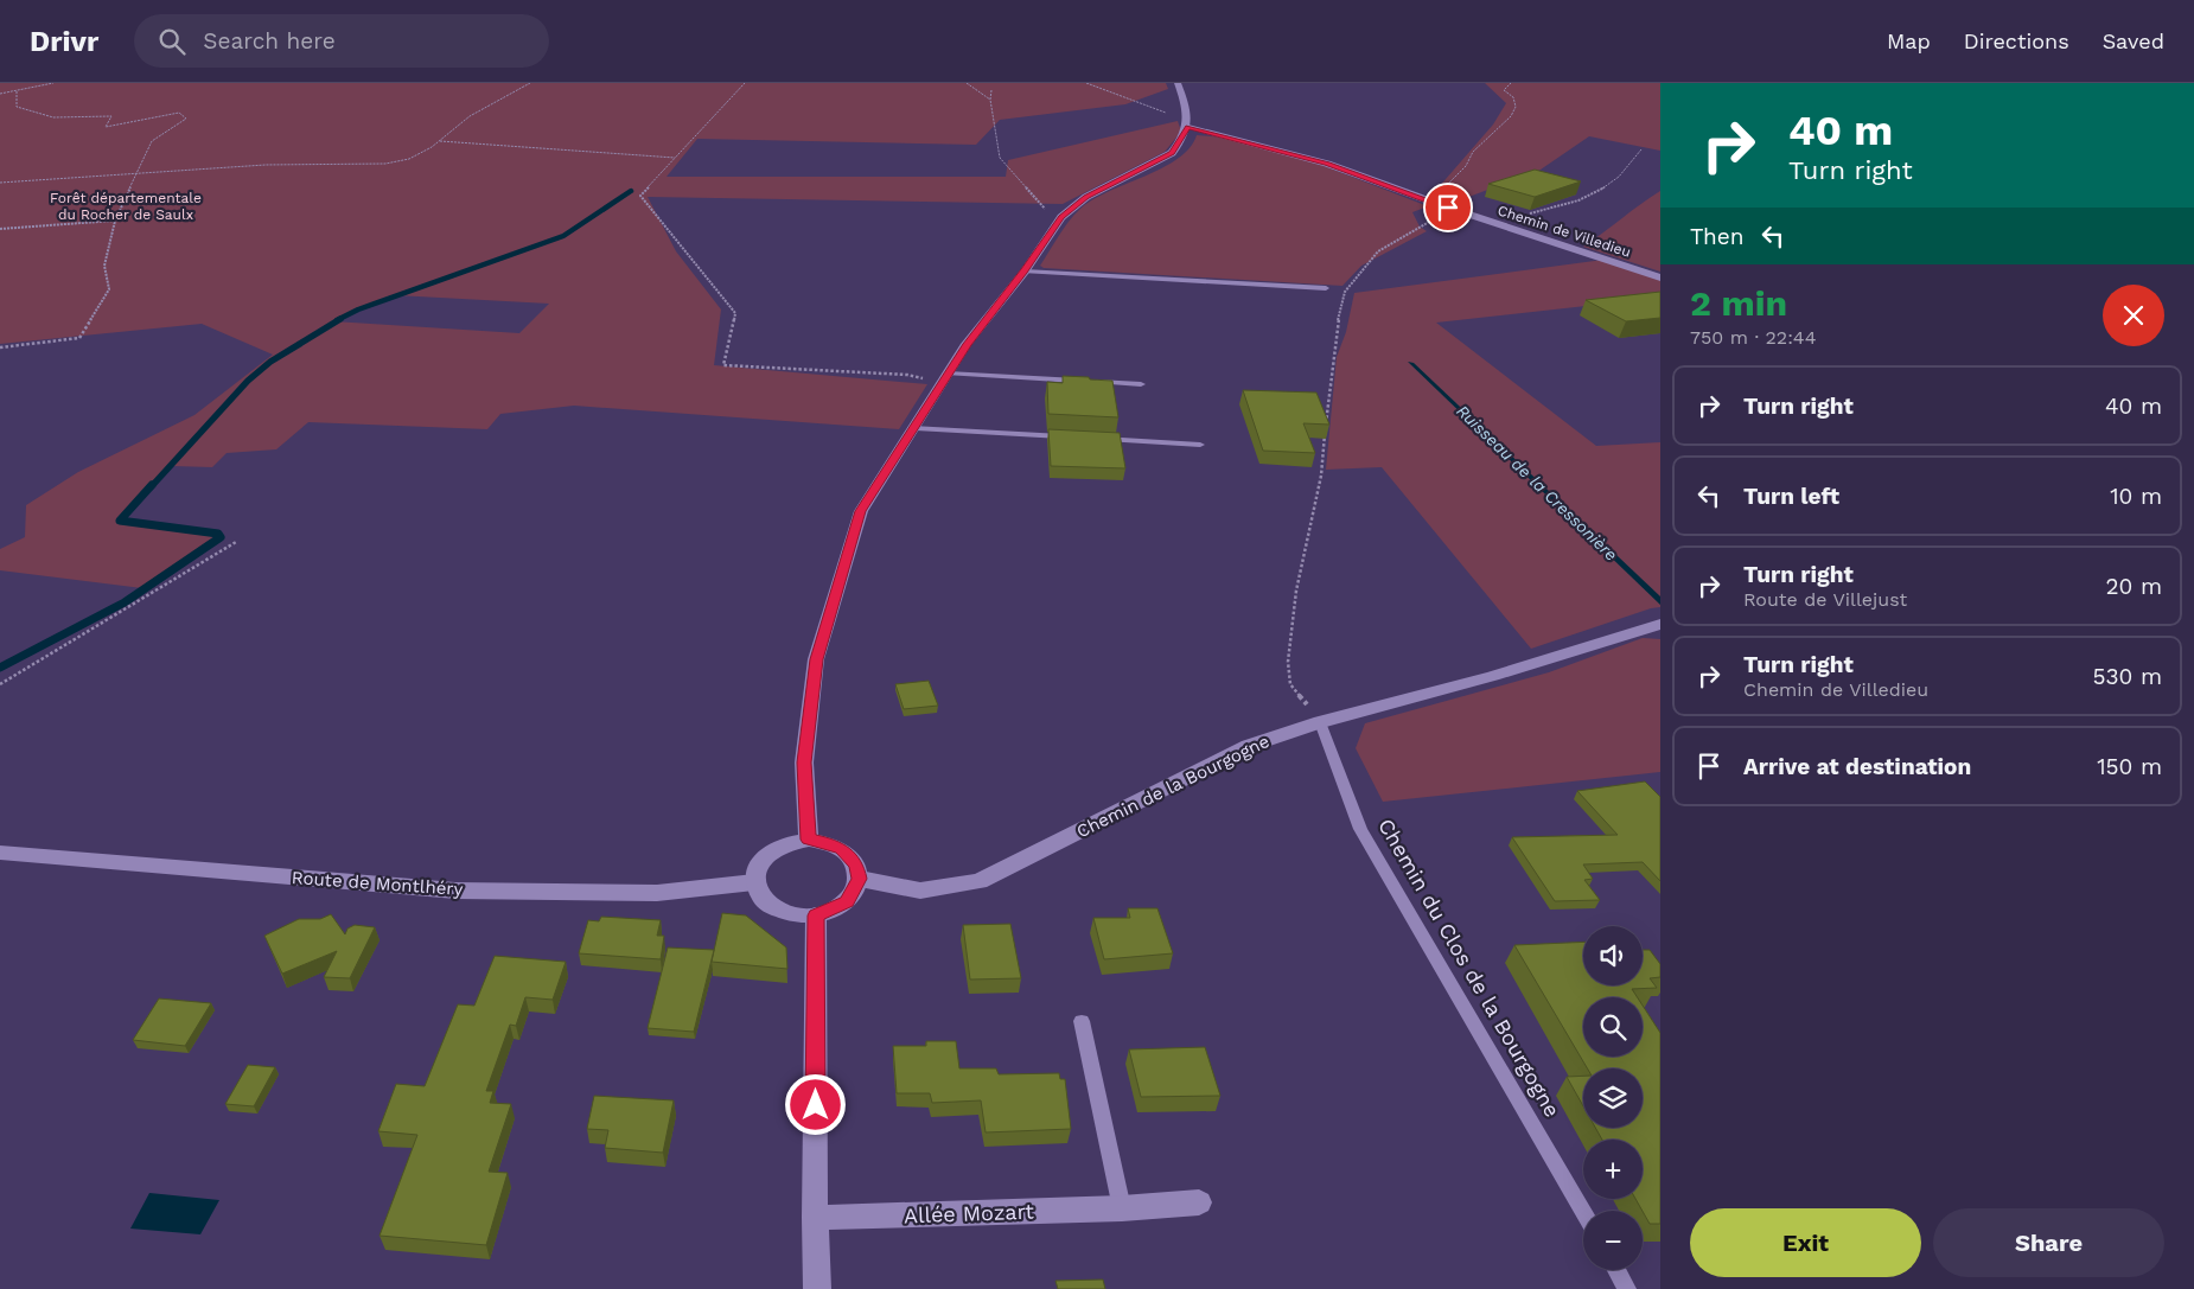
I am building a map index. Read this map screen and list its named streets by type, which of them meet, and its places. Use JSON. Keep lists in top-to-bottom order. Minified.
{"streets":{"street":["Chemin de Villedieu","Chemin de la Bourgogne","Route de Montlhéry","Allée Mozart"],"lane":["Chemin du Clos de la Bourgogne"]},"crossings":[["Chemin de la Bourgogne","Route de Montlhéry"],["Chemin de la Bourgogne","Chemin du Clos de la Bourgogne"]],"water":["Ruisseau de la Cressonière"],"parks":["Forêt départementale du Rocher de Saulx"],"page":{"header":"Drivr","search":"Search here","nav":["Map","Directions","Saved"],"turn":["40 m","Turn right"],"then":"Then","heading":["2 min","750 m · 22:44"],"list":[{"name":"Turn right","value":"40 m"},{"name":"Turn left","value":"10 m"},{"name":"Turn right","note":"Route de Villejust","value":"20 m"},{"name":"Turn right","note":"Chemin de Villedieu","value":"530 m"},{"name":"Arrive at destination","value":"150 m"}],"map_buttons":["+","−"],"buttons":["Exit","Share"]}}
